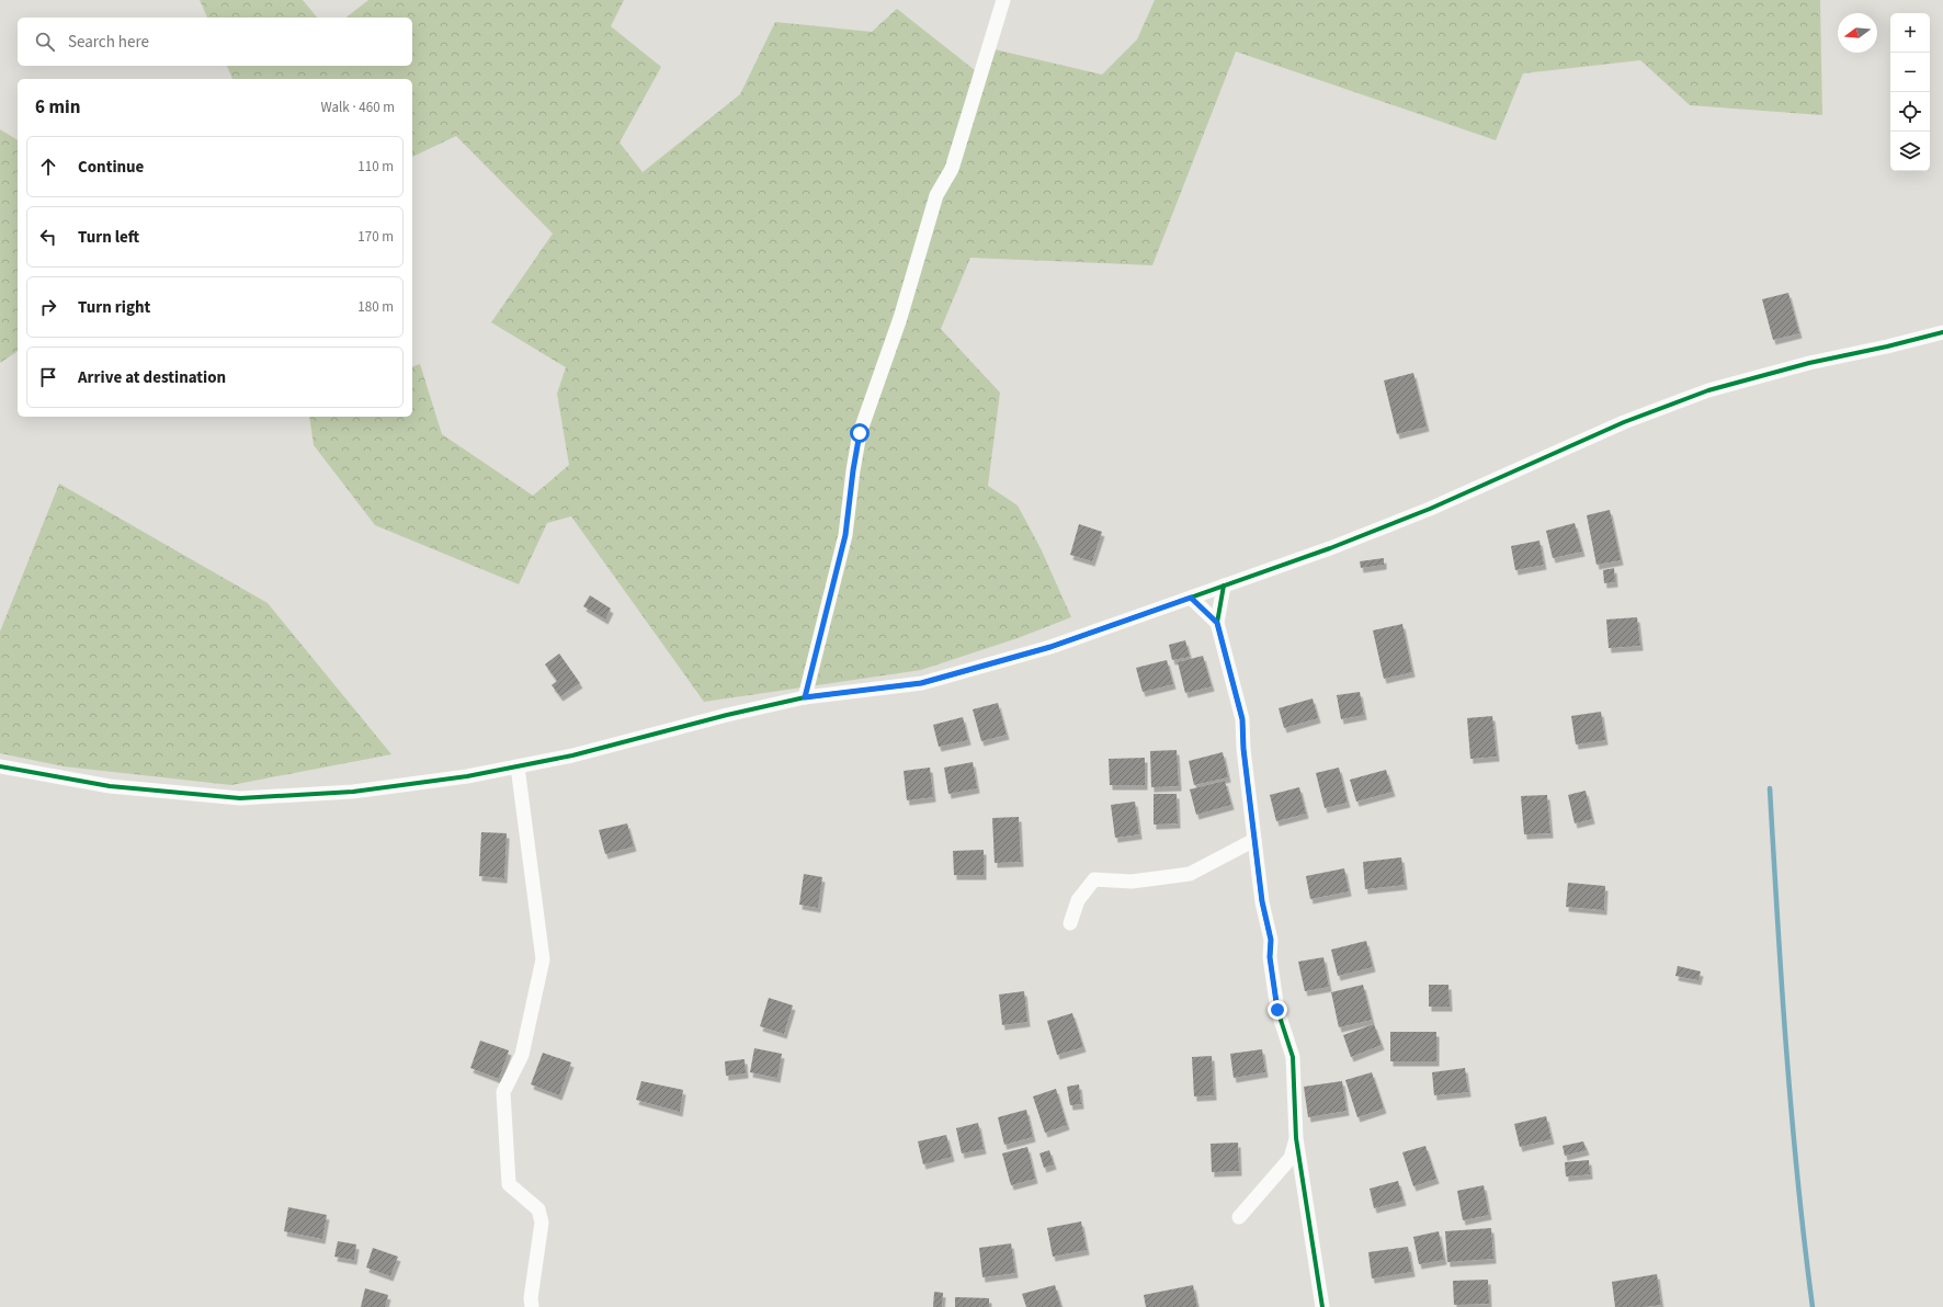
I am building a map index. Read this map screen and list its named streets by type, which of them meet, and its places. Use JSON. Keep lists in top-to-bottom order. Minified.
{"north":"left","page":{"map_buttons":["+","−"],"search":"Search here","heading":["6 min","Walk · 460 m"],"list":[["Continue","110 m"],["Turn left","170 m"],["Turn right","180 m"],"Arrive at destination"]}}
